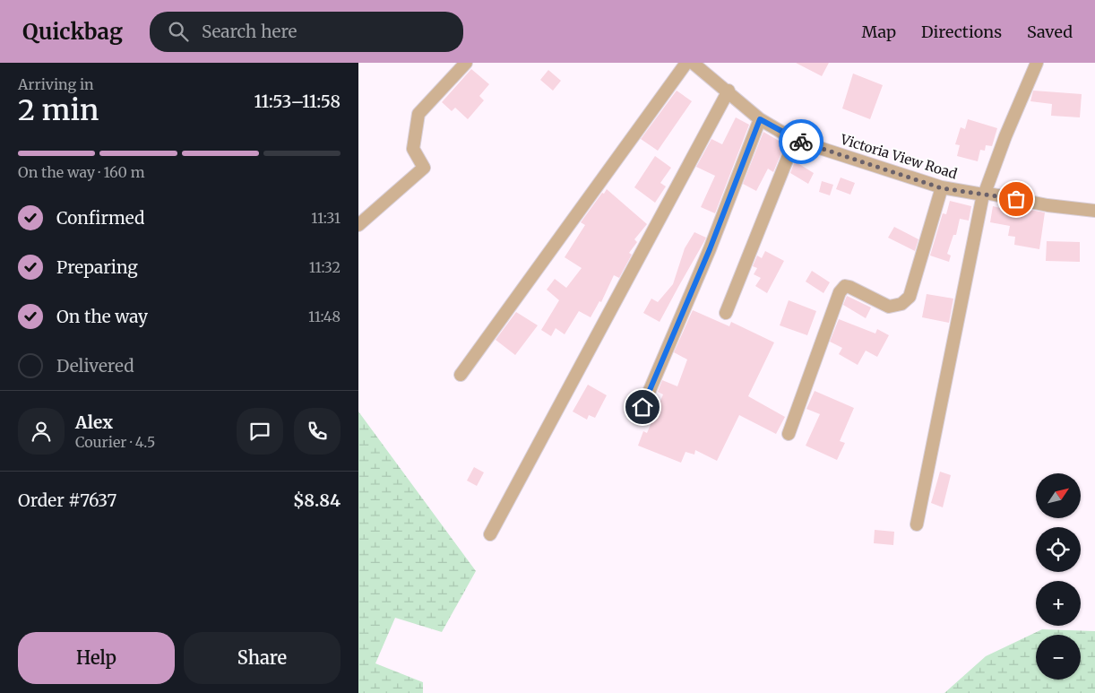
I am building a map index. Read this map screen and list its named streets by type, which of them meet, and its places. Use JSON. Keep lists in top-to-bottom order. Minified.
{"streets":{"street":["Victoria View Road"]},"north":"top right","page":{"header":"Quickbag","search":"Search here","nav":["Map","Directions","Saved"],"heading":["2 min","Arriving in","11:53–11:58"],"panel":["Alex","Courier · 4.5","Order #7637","$8.84"],"bar":"On the way · 160 m","list":[["Confirmed","11:31"],["Preparing","11:32"],["On the way","11:48"],"Delivered"],"map_buttons":["+","−"],"buttons":["Help","Share"]}}
